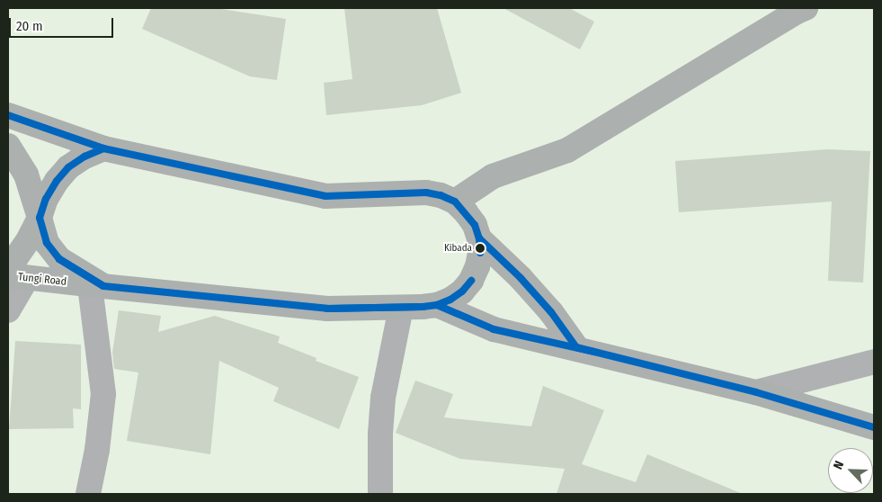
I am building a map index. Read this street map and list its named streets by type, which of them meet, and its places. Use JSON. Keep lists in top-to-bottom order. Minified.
{"streets":{"main road":["Tungi Road"]},"places":["Kibada"],"scale_bar":"20 m","north":"top left"}
